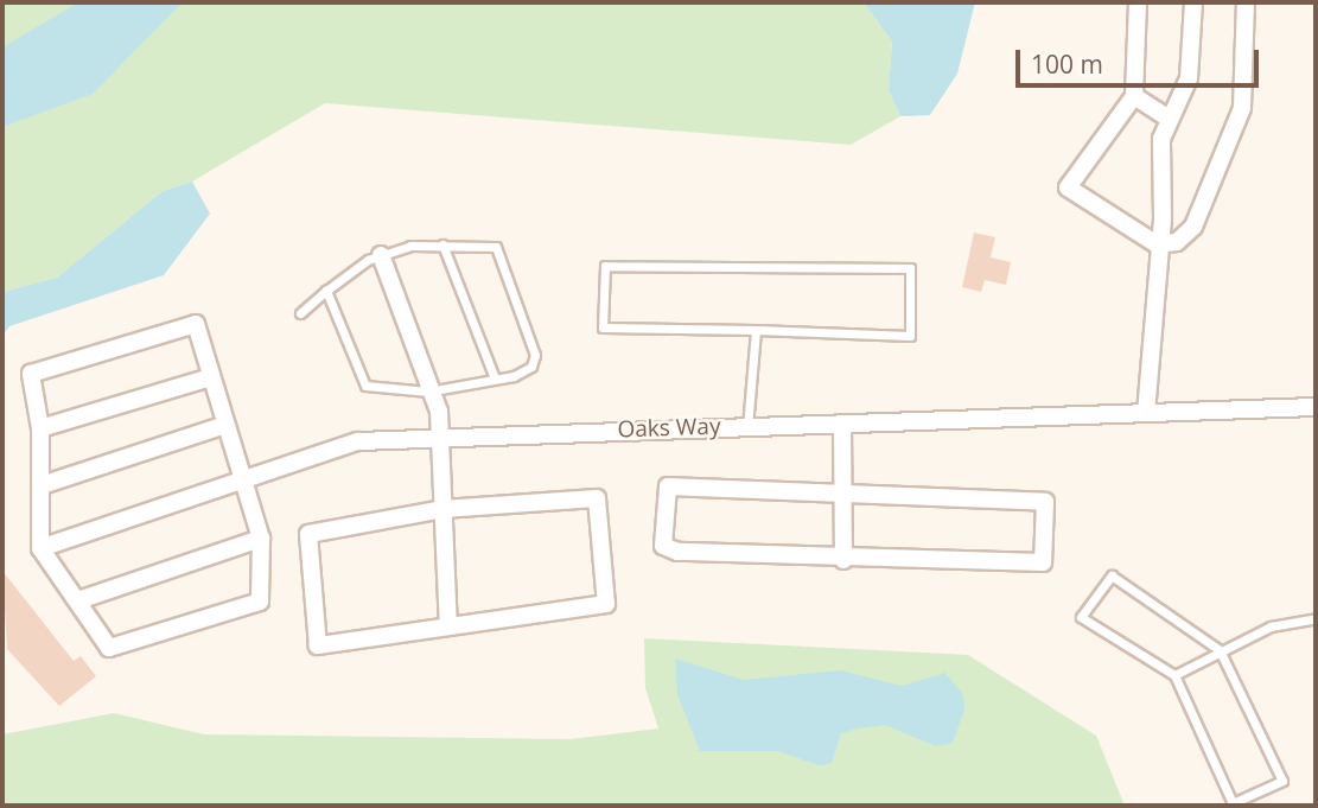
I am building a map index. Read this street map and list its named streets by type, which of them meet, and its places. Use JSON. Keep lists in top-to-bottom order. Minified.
{"streets":{"street":["Oaks Way"]},"scale_bar":"100 m"}
